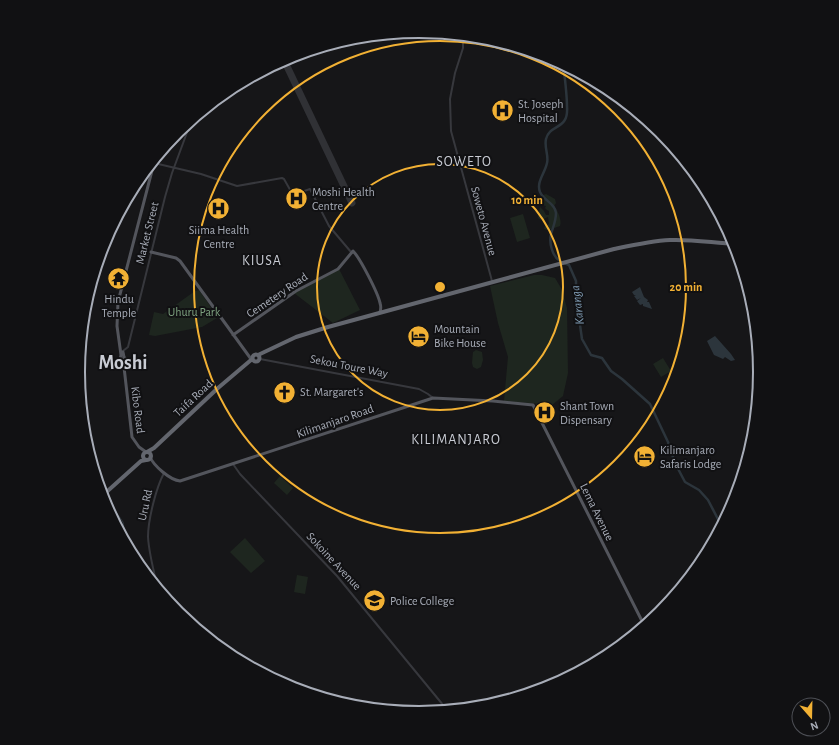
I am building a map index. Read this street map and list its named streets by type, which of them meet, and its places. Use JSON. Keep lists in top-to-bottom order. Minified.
{"streets":{"highway":["Taifa Road"],"main road":["Cemetery Road","Kibo Road","Kilimanjaro Road","Lema Avenue"],"street":["Soweto Avenue","Market Street","Sekou Toure Way","Uru Rd","Sokoine Avenue"]},"crossings":[["Soweto Avenue","Taifa Road"],["Sekou Toure Way","Taifa Road"],["Sekou Toure Way","Kilimanjaro Road"],["Taifa Road","Kibo Road"],["Taifa Road","Kilimanjaro Road"],["Kibo Road","Kilimanjaro Road"],["Kilimanjaro Road","Uru Rd"],["Kilimanjaro Road","Lema Avenue"],["Kilimanjaro Road","Sokoine Avenue"]],"districts":["SOWETO","KIUSA","Moshi","KILIMANJARO"],"water":["Karanga"],"parks":["Uhuru Park"],"places":{"hospital":["St. Joseph Hospital","Moshi Health Centre","Siima Health Centre","Shant Town Dispensary"],"temple":["Hindu Temple"],"hotel":["Mountain Bike House","Kilimanjaro Safaris Lodge"],"church":["St. Margaret's"],"school or university":["Police College"]},"north":"bottom","rings":["10 min","20 min"]}
